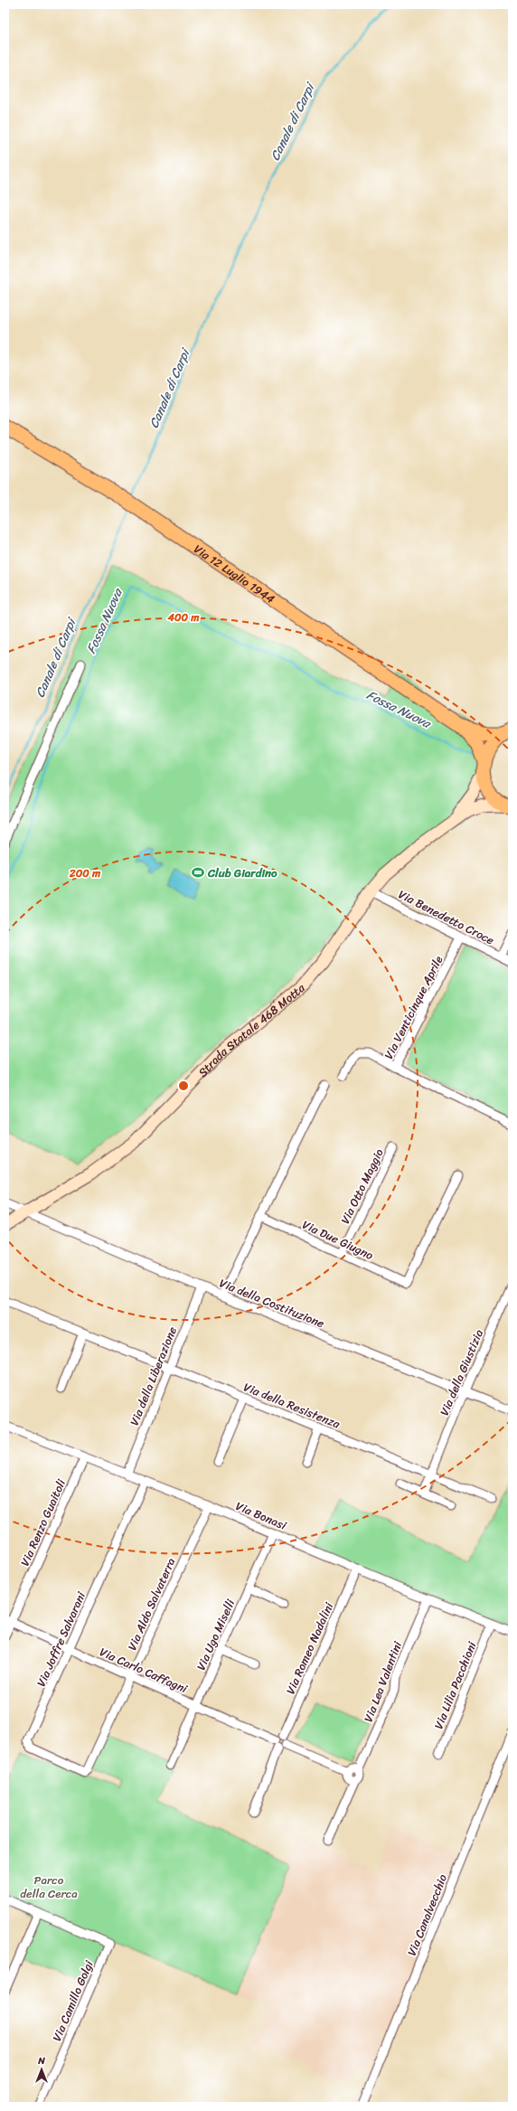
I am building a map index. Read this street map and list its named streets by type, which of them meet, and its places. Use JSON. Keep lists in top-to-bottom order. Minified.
{"streets":{"main road":["Via 12 Luglio 1944","Strada Statale 468 Motta"],"street":["Via Benedetto Croce","Via Venticinque Aprile","Via Otto Maggio","Via Due Giugno","Via della Costituzione","Via della Giustizia","Via della Liberazione","Via della Resistenza","Via Bonasi","Via Renzo Guaitoli","Via Aldo Salvaterra","Via Ugo Miselli","Via Joffre Salvarani","Via Romeo Nadalini","Via Carlo Caffagni","Via Lea Valentini","Via Lilia Pacchioni","Via Canalvecchio","Via Camillo Golgi"]},"crossings":[["Via Benedetto Croce","Via Venticinque Aprile"],["Via Benedetto Croce","Strada Statale 468 Motta"],["Strada Statale 468 Motta","Via della Costituzione"],["Via Otto Maggio","Via Due Giugno"],["Via della Costituzione","Via della Giustizia"],["Via della Costituzione","Via della Liberazione"],["Via della Giustizia","Via della Resistenza"],["Via della Liberazione","Via della Resistenza"],["Via della Liberazione","Via Bonasi"],["Via Bonasi","Via Renzo Guaitoli"],["Via Bonasi","Via Aldo Salvaterra"],["Via Bonasi","Via Ugo Miselli"],["Via Bonasi","Via Joffre Salvarani"],["Via Bonasi","Via Romeo Nadalini"],["Via Bonasi","Via Lea Valentini"],["Via Bonasi","Via Lilia Pacchioni"],["Via Renzo Guaitoli","Via Carlo Caffagni"],["Via Aldo Salvaterra","Via Joffre Salvarani"],["Via Aldo Salvaterra","Via Carlo Caffagni"],["Via Ugo Miselli","Via Carlo Caffagni"],["Via Joffre Salvarani","Via Carlo Caffagni"],["Via Romeo Nadalini","Via Carlo Caffagni"],["Via Carlo Caffagni","Via Lea Valentini"]],"water":["Canale di Carpi","Fossa Nuova"],"parks":["Parco della Cerca"],"places":{"sports":["Club Giardino"]},"north":"top","rings":["400 m","200 m"]}
